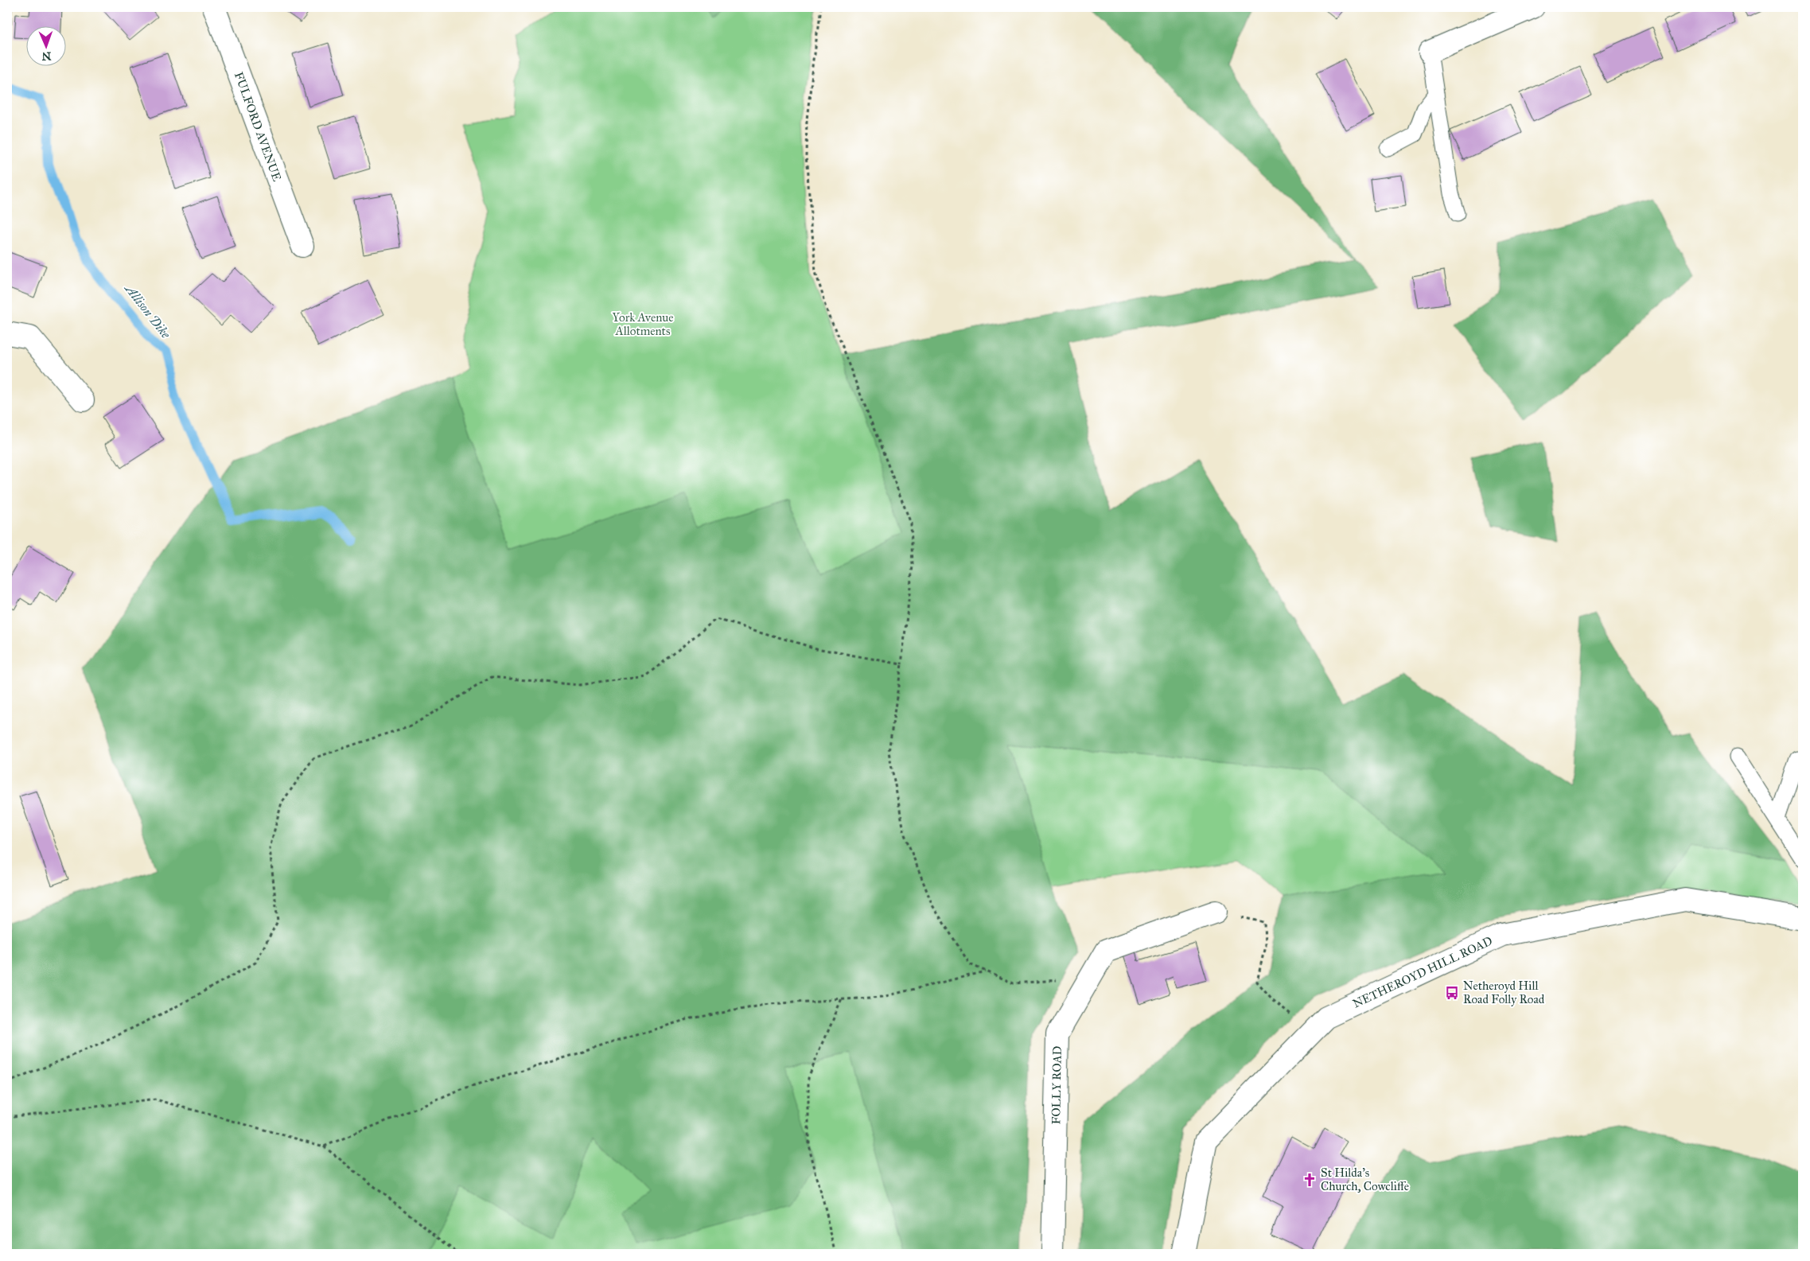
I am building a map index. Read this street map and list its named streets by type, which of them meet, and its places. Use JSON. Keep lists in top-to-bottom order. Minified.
{"streets":{"street":["FULFORD AVENUE","NETHEROYD HILL ROAD","FOLLY ROAD"]},"water":["Allison Dike"],"parks":["York Avenue Allotments"],"places":{"bus stop":["Netheroyd Hill Road Folly Road"],"church":["St Hilda's Church, Cowcliffe"]},"north":"bottom"}
